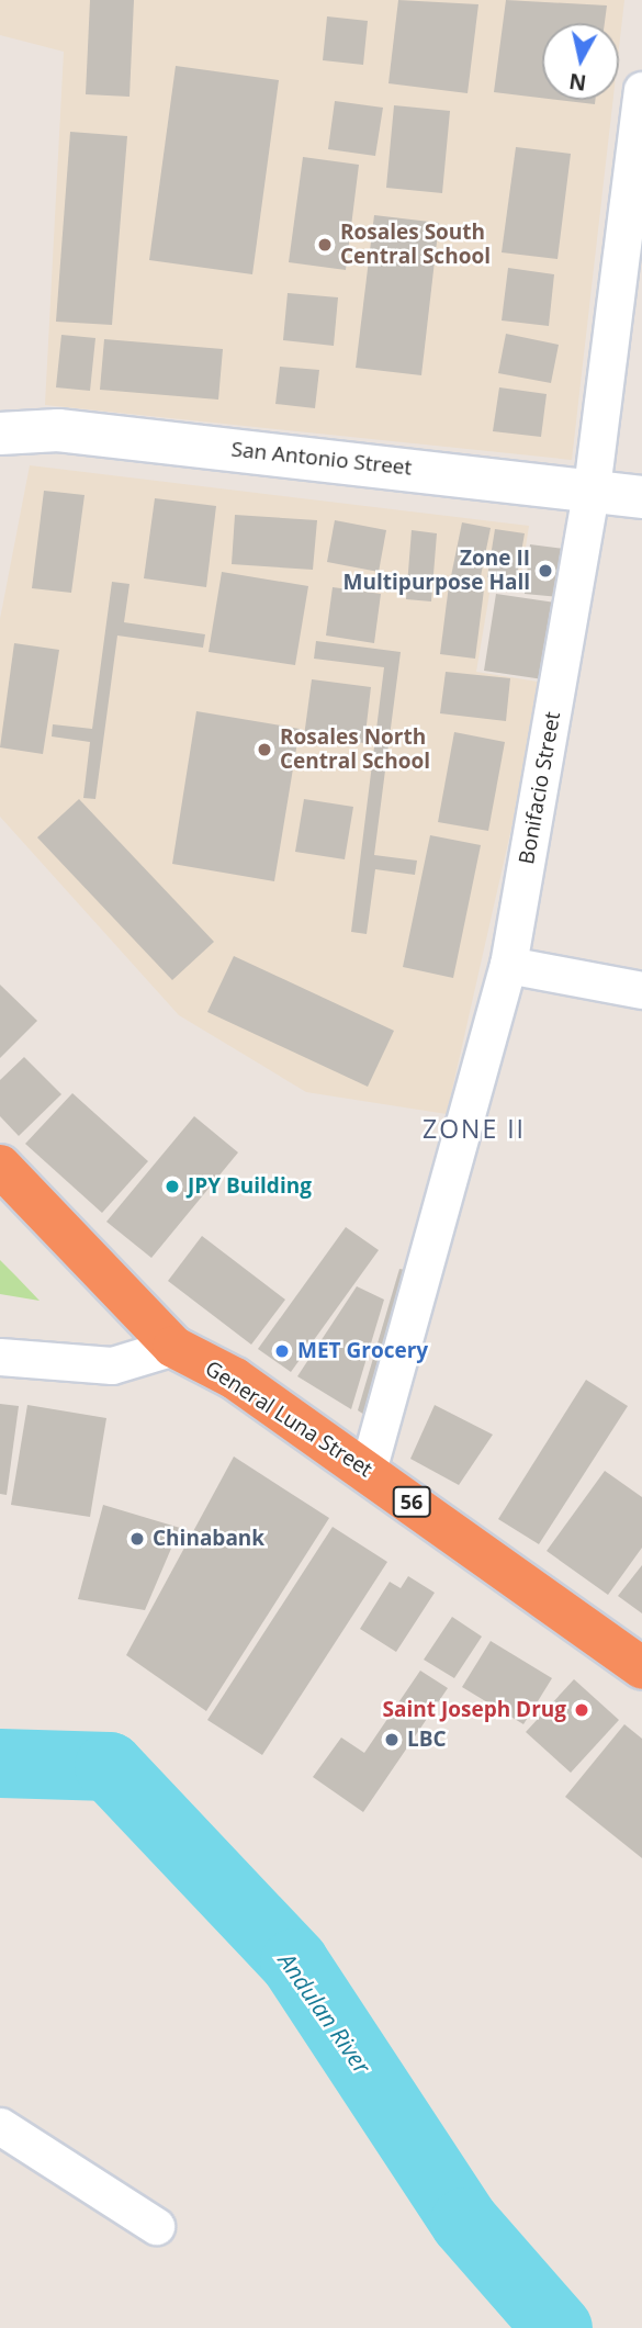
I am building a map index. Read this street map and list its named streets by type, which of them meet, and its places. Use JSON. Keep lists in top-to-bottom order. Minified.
{"streets":{"highway":["General Luna Street","56"],"street":["San Antonio Street","Bonifacio Street"]},"crossings":[["San Antonio Street","Bonifacio Street"],["Bonifacio Street","General Luna Street"]],"districts":["ZONE II"],"water":["Andulan River"],"places":["Rosales South Central School","Zone II Multipurpose Hall","Rosales North Central School","JPY Building","MET Grocery","Chinabank","Saint Joseph Drug","LBC"],"north":"bottom"}
